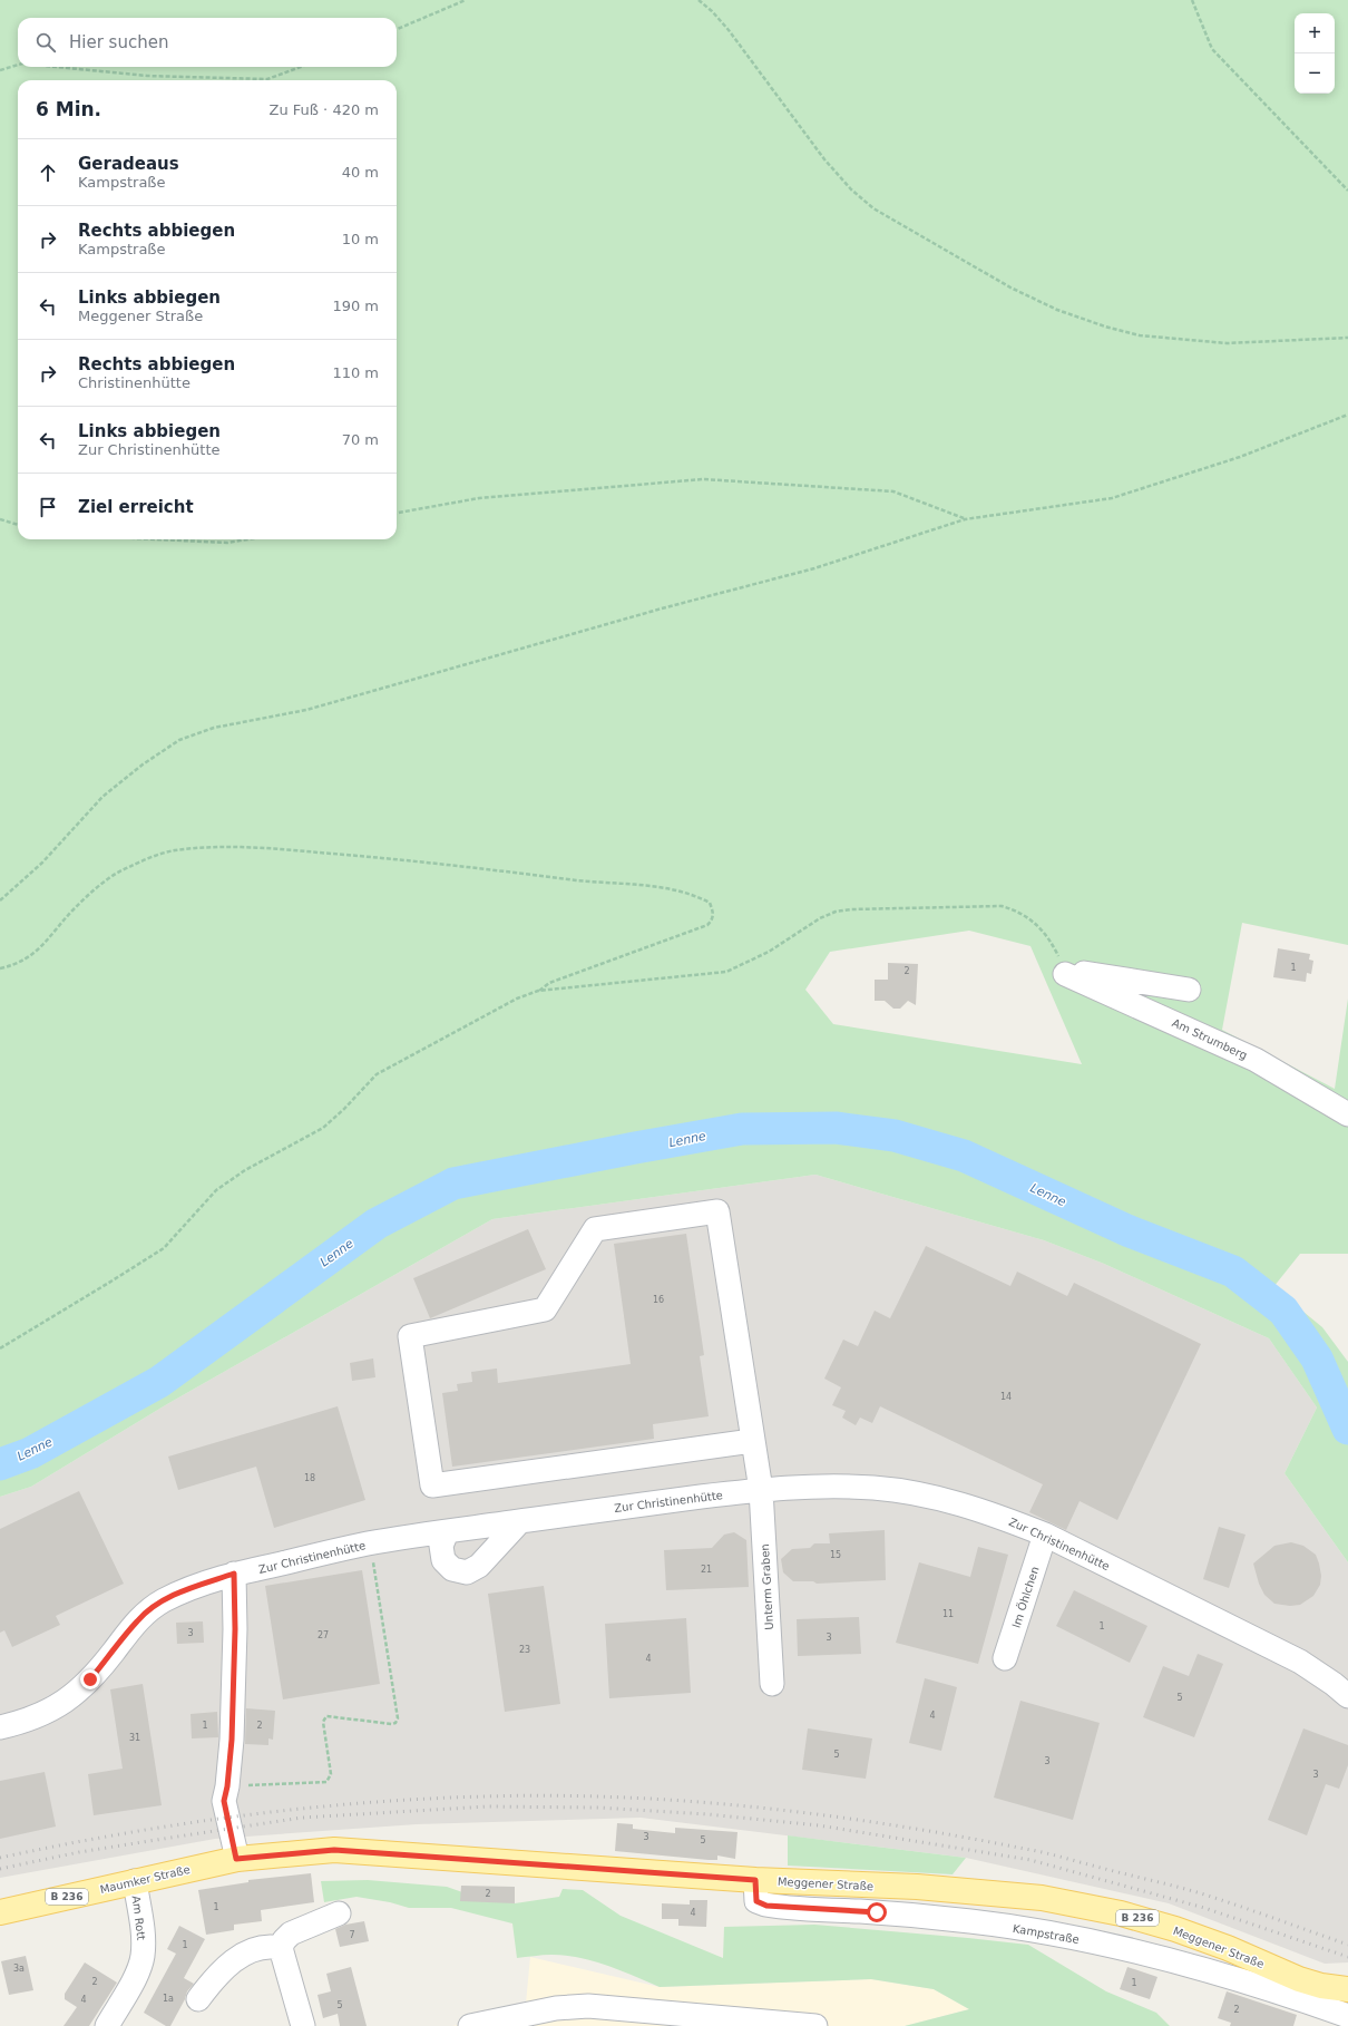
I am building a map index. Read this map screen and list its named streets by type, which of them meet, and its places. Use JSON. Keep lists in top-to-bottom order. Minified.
{"streets":{"main road":["Maumker Straße","Meggener Straße","B 236"],"street":["Am Strumberg","Zur Christinenhütte","Unterm Graben","Im Öhlchen","Am Rott","Kampstraße"]},"crossings":[["Zur Christinenhütte","Unterm Graben"],["Zur Christinenhütte","Im Öhlchen"],["Maumker Straße","Meggener Straße"],["Maumker Straße","Am Rott"],["Meggener Straße","Kampstraße"]],"water":["Lenne"],"house_numbers":["1","2","16","14","18","15","21","11","1","3","27","3","23","4","5","4","1","2","31","5","3","3","3","5","2","1","4","7","1","3a","2","1","1a","4","5","2"],"page":{"map_buttons":["+","−"],"search":"Hier suchen","heading":["6 Min.","Zu Fuß · 420 m"],"list":[["Geradeaus","Kampstraße","40 m"],["Rechts abbiegen","Kampstraße","10 m"],["Links abbiegen","Meggener Straße","190 m"],["Rechts abbiegen","Christinenhütte","110 m"],["Links abbiegen","Zur Christinenhütte","70 m"],"Ziel erreicht"]}}
